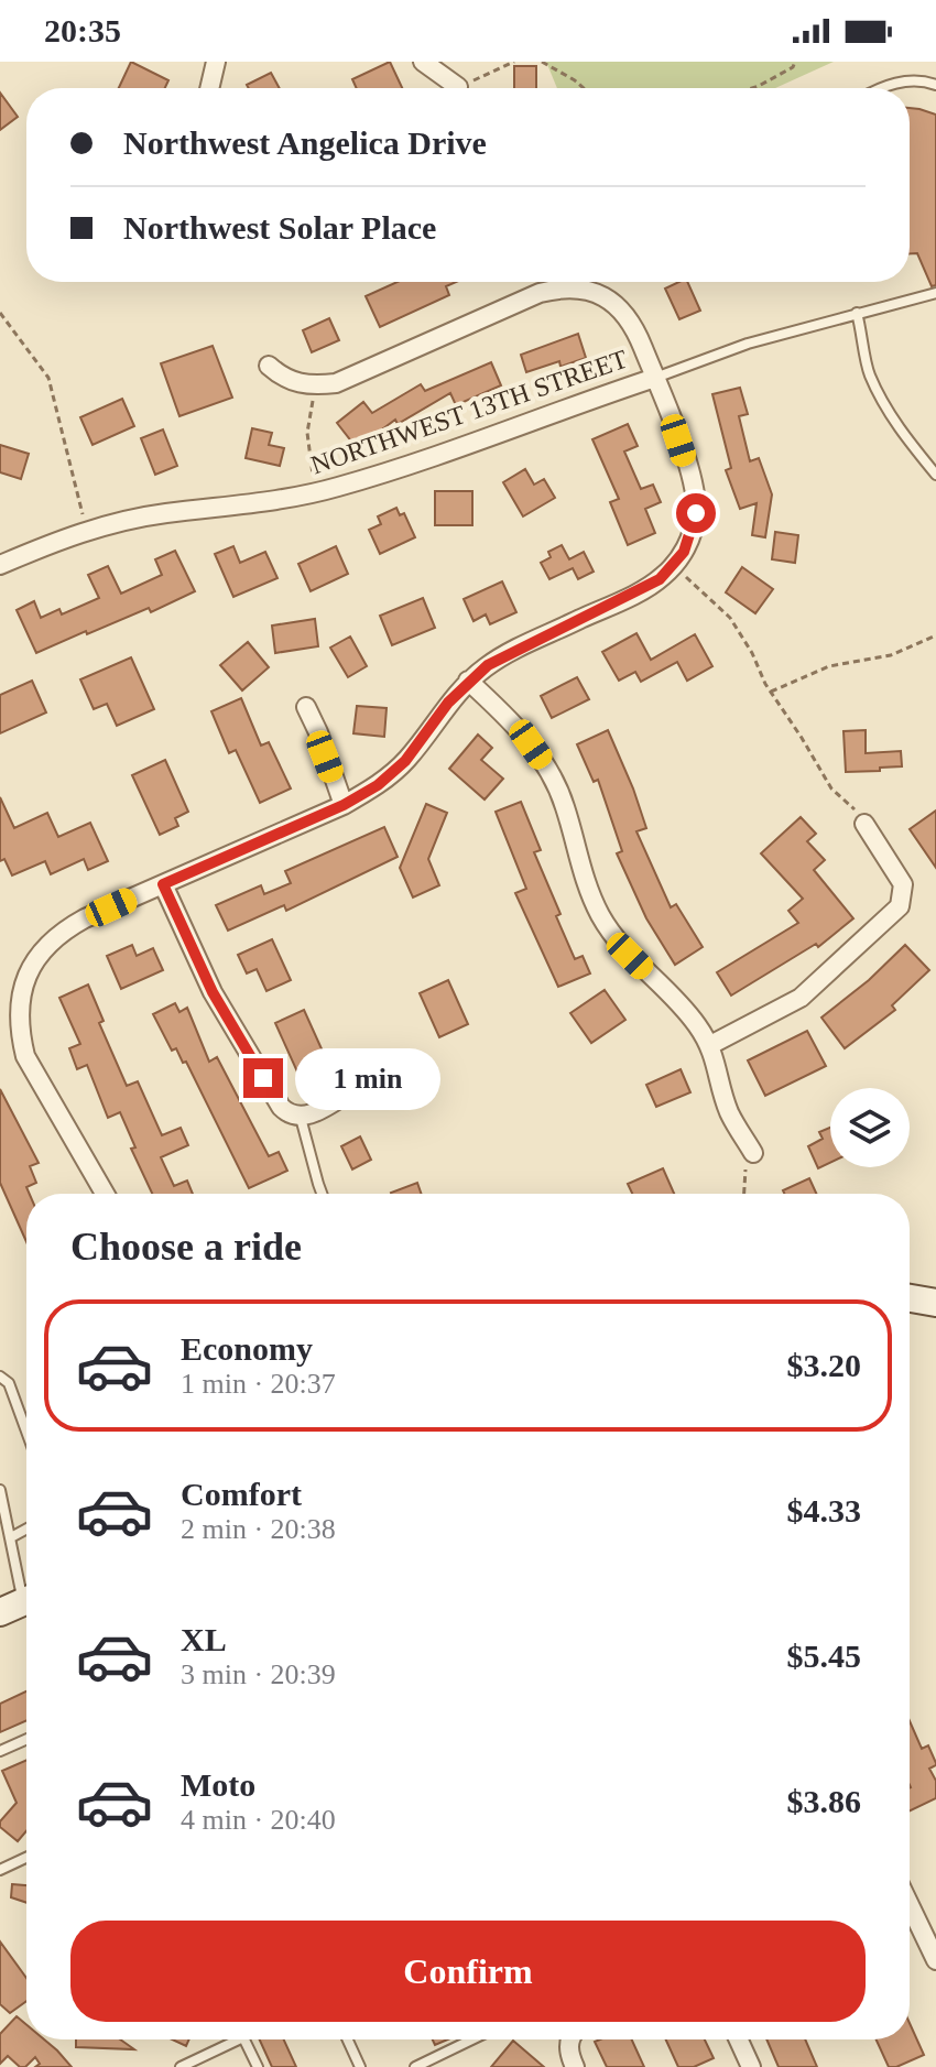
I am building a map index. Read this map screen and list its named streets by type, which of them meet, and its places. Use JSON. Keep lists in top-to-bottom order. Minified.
{"streets":{"street":["NORTHWEST 13TH STREET"]},"page":{"status":"20:35","banner":["Northwest Angelica Drive","Northwest Solar Place"],"bubble":"1 min","heading":"Choose a ride","list":[{"name":"Economy","note":"1 min · 20:37","value":"$3.20"},{"name":"Comfort","note":"2 min · 20:38","value":"$4.33"},{"name":"XL","note":"3 min · 20:39","value":"$5.45"},{"name":"Moto","note":"4 min · 20:40","value":"$3.86"}],"buttons":"Confirm"}}
